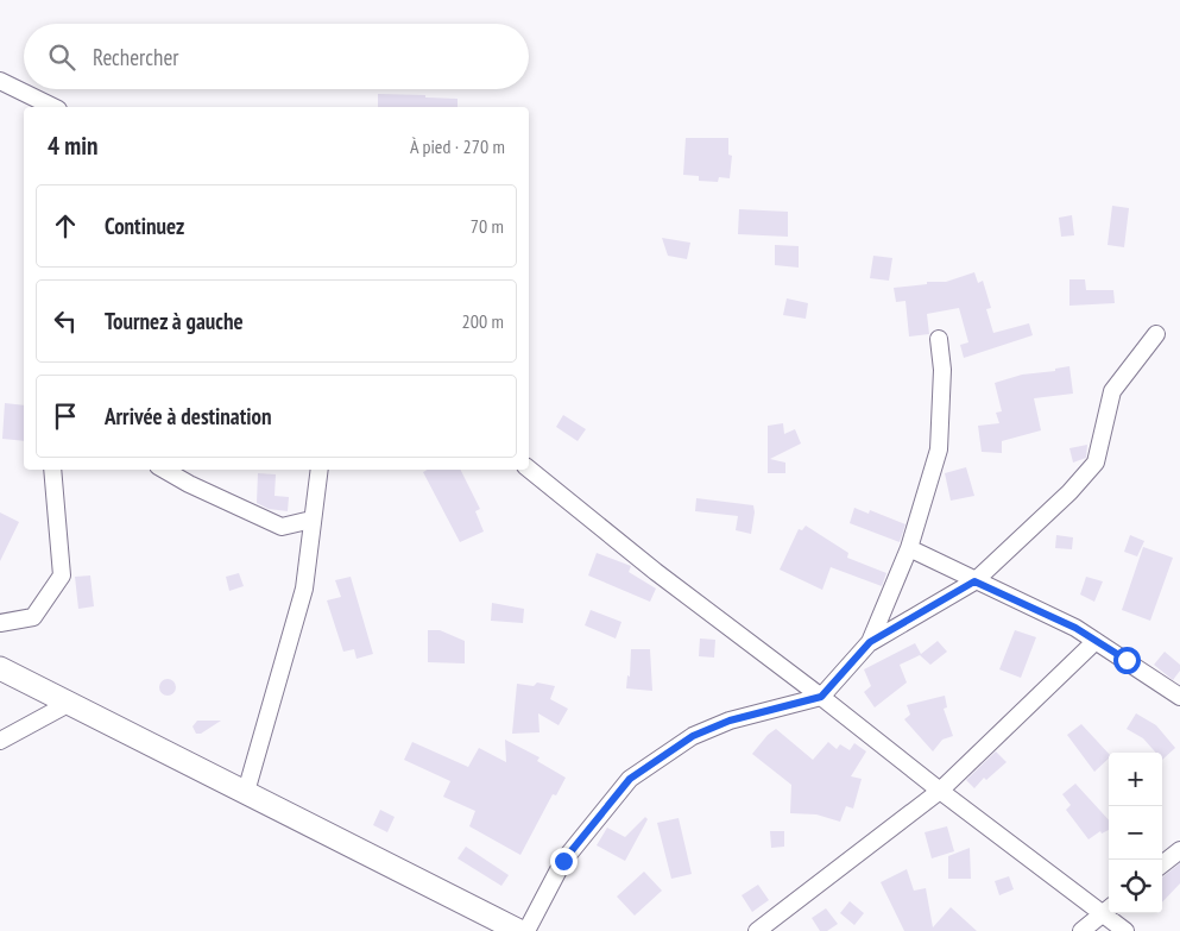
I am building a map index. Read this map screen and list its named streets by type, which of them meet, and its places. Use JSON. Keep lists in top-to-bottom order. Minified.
{"page":{"search":"Rechercher","heading":["4 min","À pied · 270 m"],"list":[["Continuez","70 m"],["Tournez à gauche","200 m"],"Arrivée à destination"],"map_buttons":["+","−"]}}
